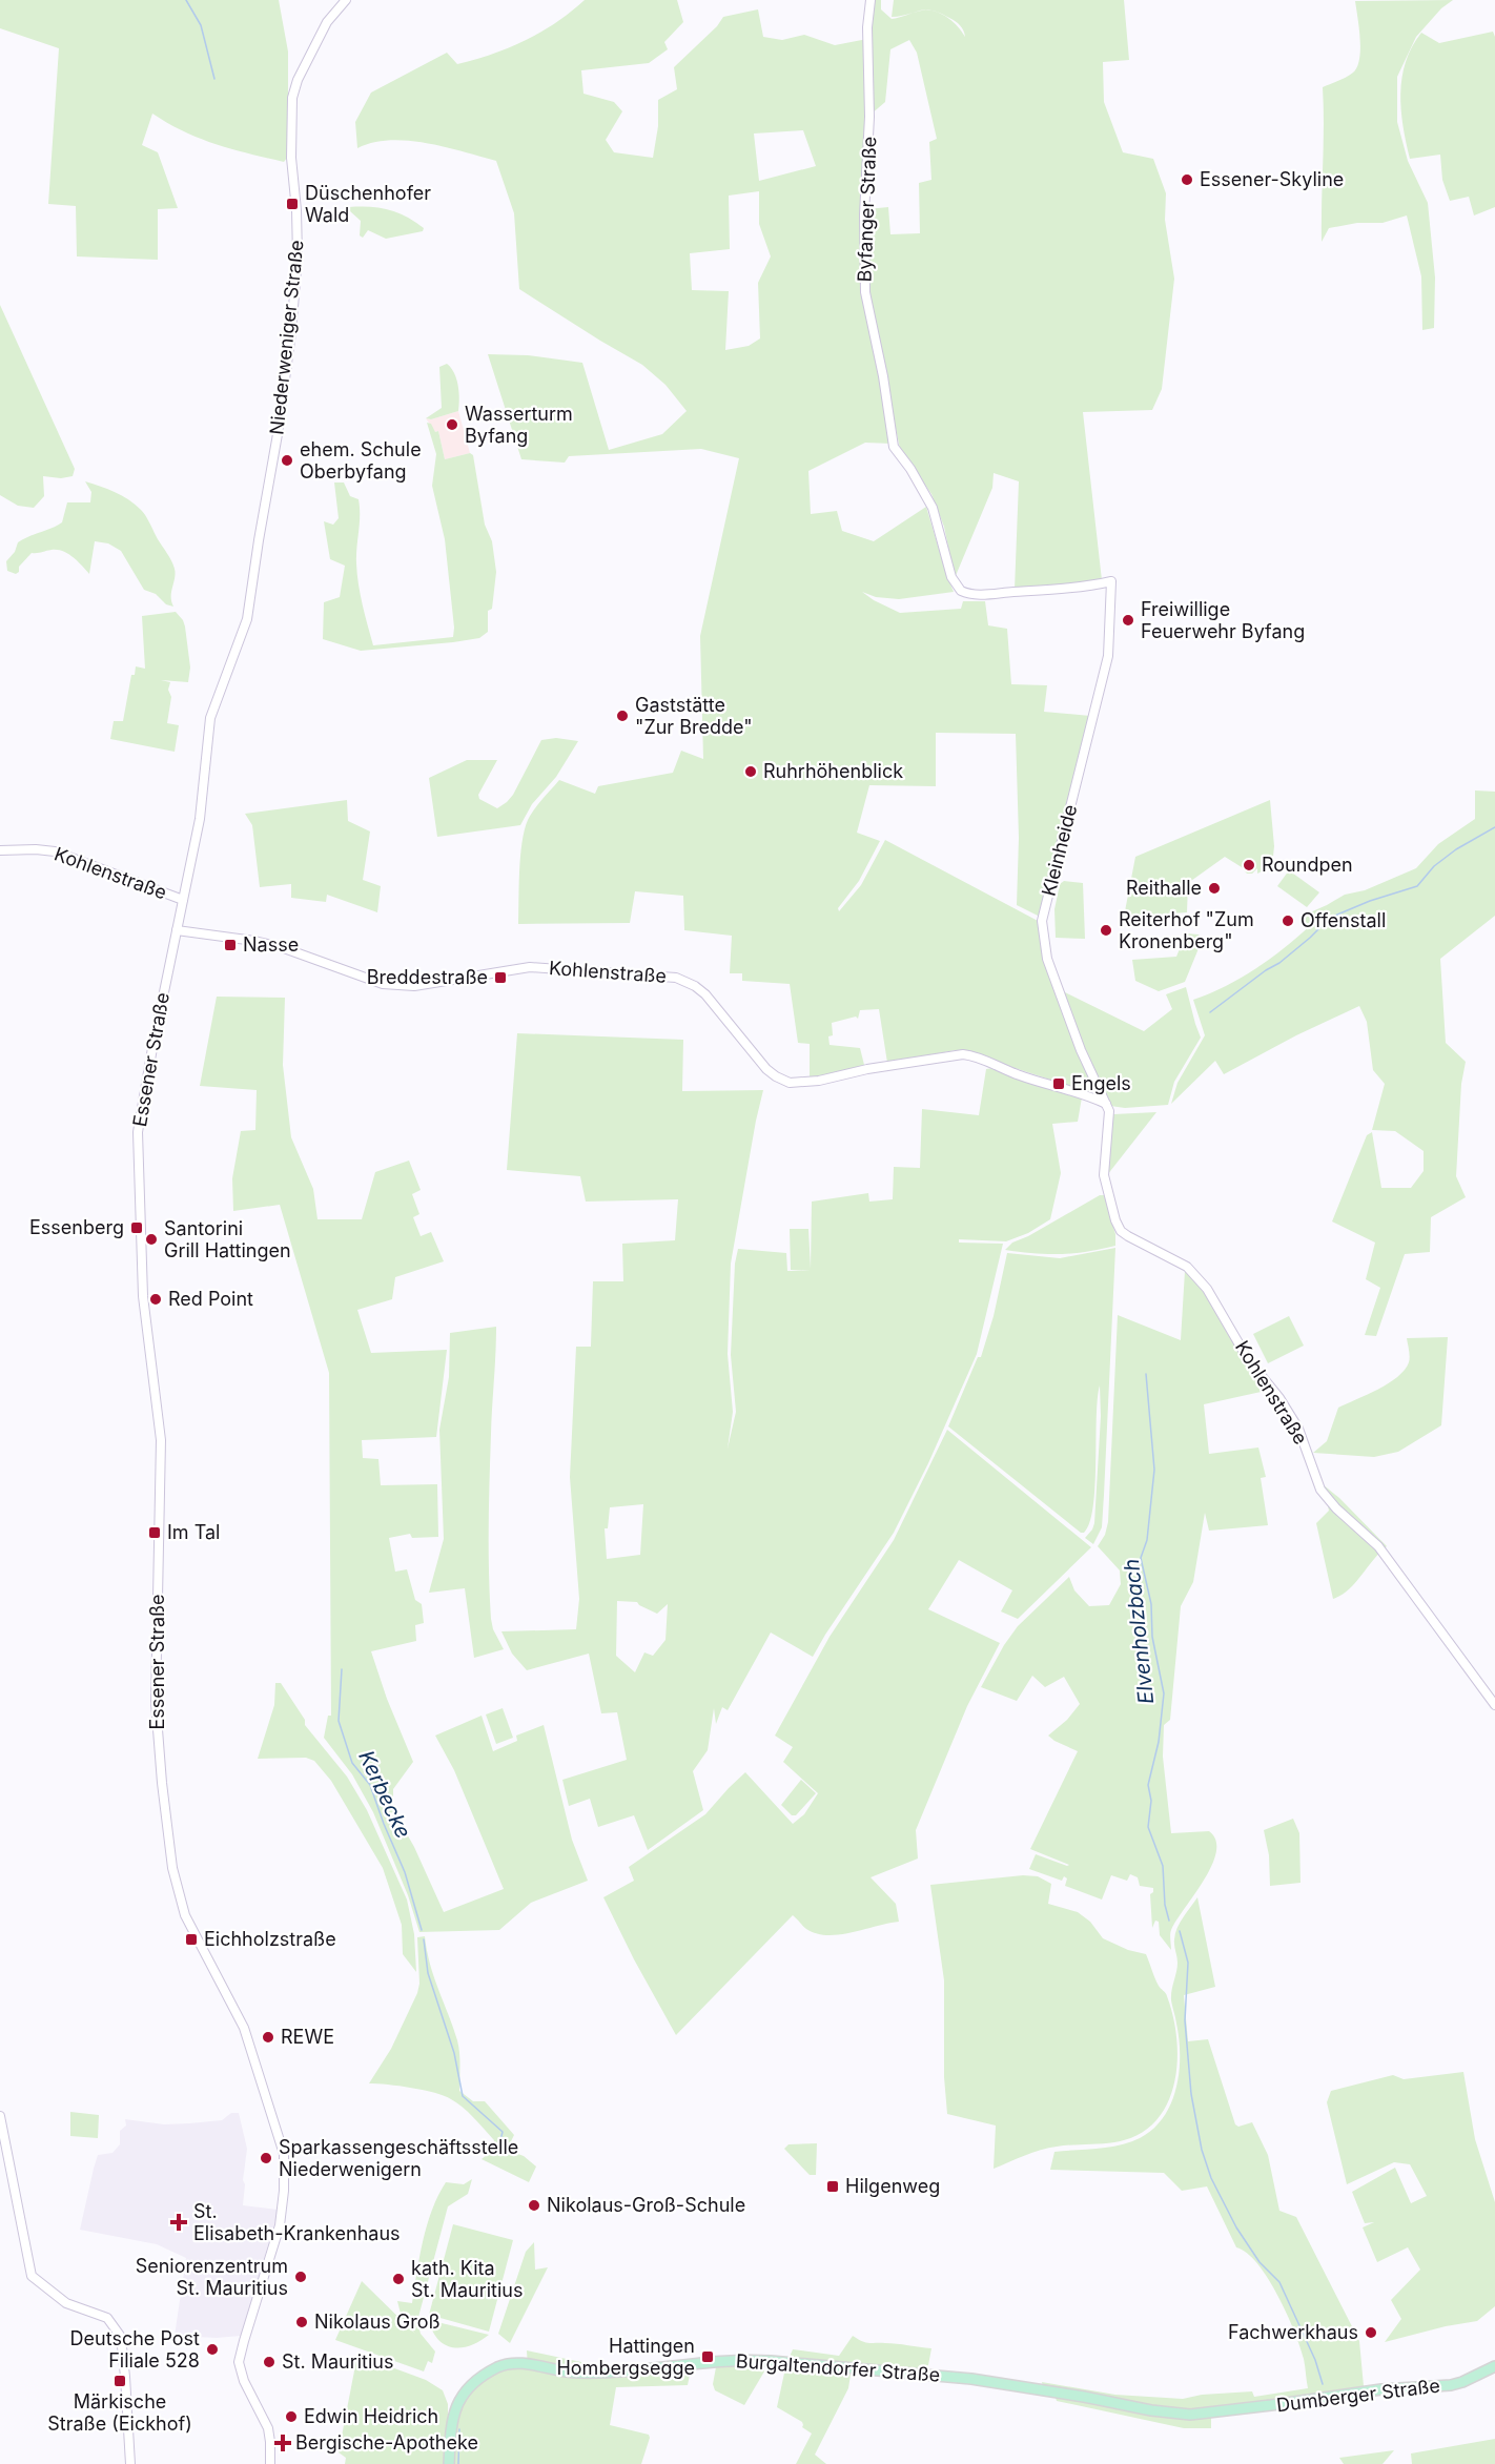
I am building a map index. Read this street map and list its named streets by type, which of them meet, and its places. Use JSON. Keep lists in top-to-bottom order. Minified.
{"streets":{"main road":["Burgaltendorfer Straße","Dumberger Straße"],"street":["Byfanger Straße","Niederweniger Straße","Kleinheide","Kohlenstraße","Essener Straße"]},"crossings":[["Byfanger Straße","Kleinheide"],["Niederweniger Straße","Essener Straße"],["Kleinheide","Kohlenstraße"],["Kohlenstraße","Essener Straße"],["Burgaltendorfer Straße","Dumberger Straße"]],"water":["Elvenholzbach","Kerbecke"],"places":{"other":["Essener-Skyline","Wasserturm Byfang","ehem. Schule Oberbyfang","Freiwillige Feuerwehr Byfang","Gaststätte \"Zur Bredde\"","Ruhrhöhenblick","Roundpen","Reithalle","Offenstall","Reiterhof \"Zum Kronenberg\"","Santorini Grill Hattingen","Red Point","REWE","Sparkassengeschäftsstelle Niederwenigern","Nikolaus-Groß-Schule","Seniorenzentrum St. Mauritius","kath. Kita St. Mauritius","Nikolaus Groß","Fachwerkhaus","Deutsche Post Filiale 528","St. Mauritius","Edwin Heidrich"],"transit":["Düschenhofer Wald","Nasse","Breddestraße","Engels","Essenberg","Im Tal","Eichholzstraße","Hilgenweg","Hattingen Hombergsegge","Märkische Straße (Eickhof)"],"health":["St. Elisabeth-Krankenhaus","Bergische-Apotheke"]}}
